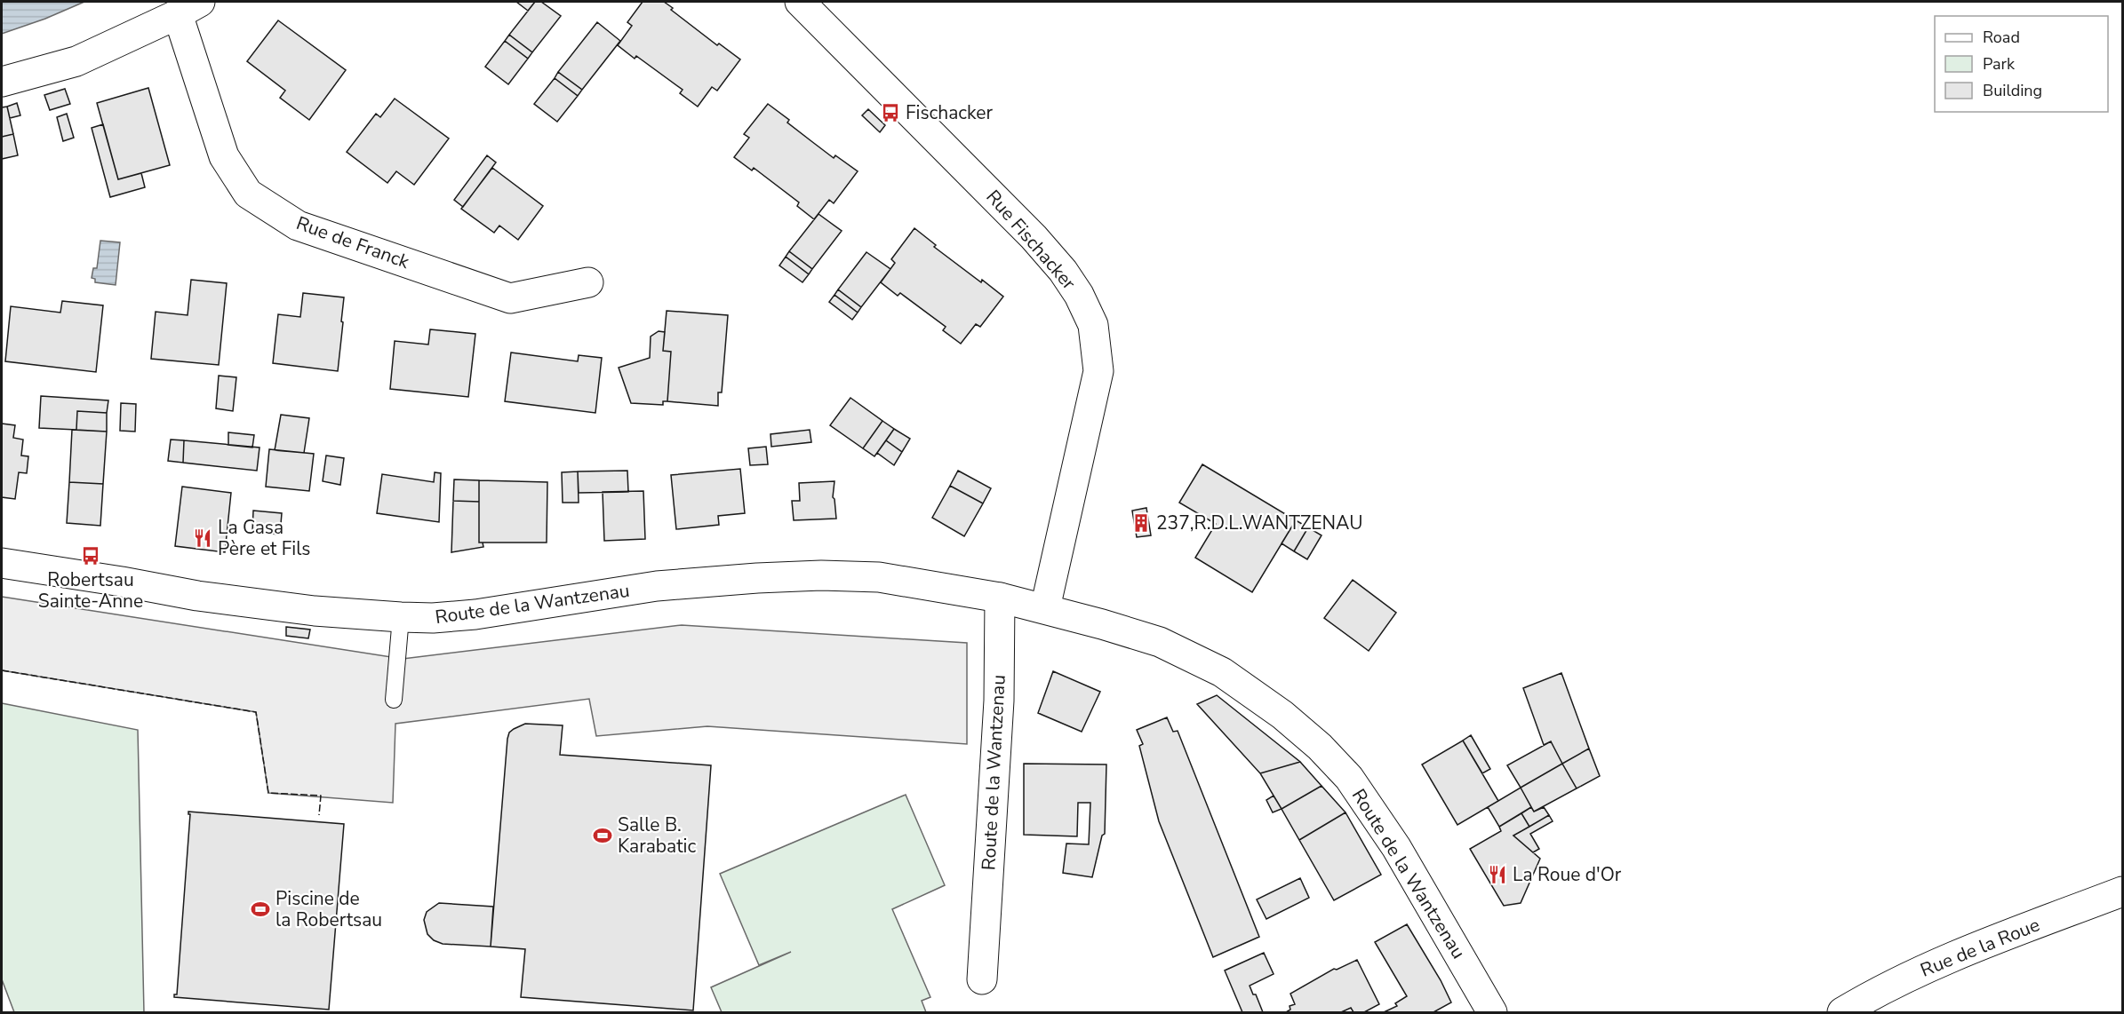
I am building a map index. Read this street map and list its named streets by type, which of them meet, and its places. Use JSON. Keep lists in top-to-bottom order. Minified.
{"streets":{"street":["Rue Fischacker","Rue de Franck","Route de la Wantzenau","Rue de la Roue"]},"crossings":[["Rue Fischacker","Route de la Wantzenau"]],"places":{"bus stop":["Fischacker","Robertsau Sainte-Anne"],"building":["237,R.D.L.WANTZENAU"],"restaurant":["La Casa Père et Fils","La Roue d'Or"],"sports":["Salle B. Karabatic","Piscine de la Robertsau"]},"legend":["Road","Park","Building"]}
